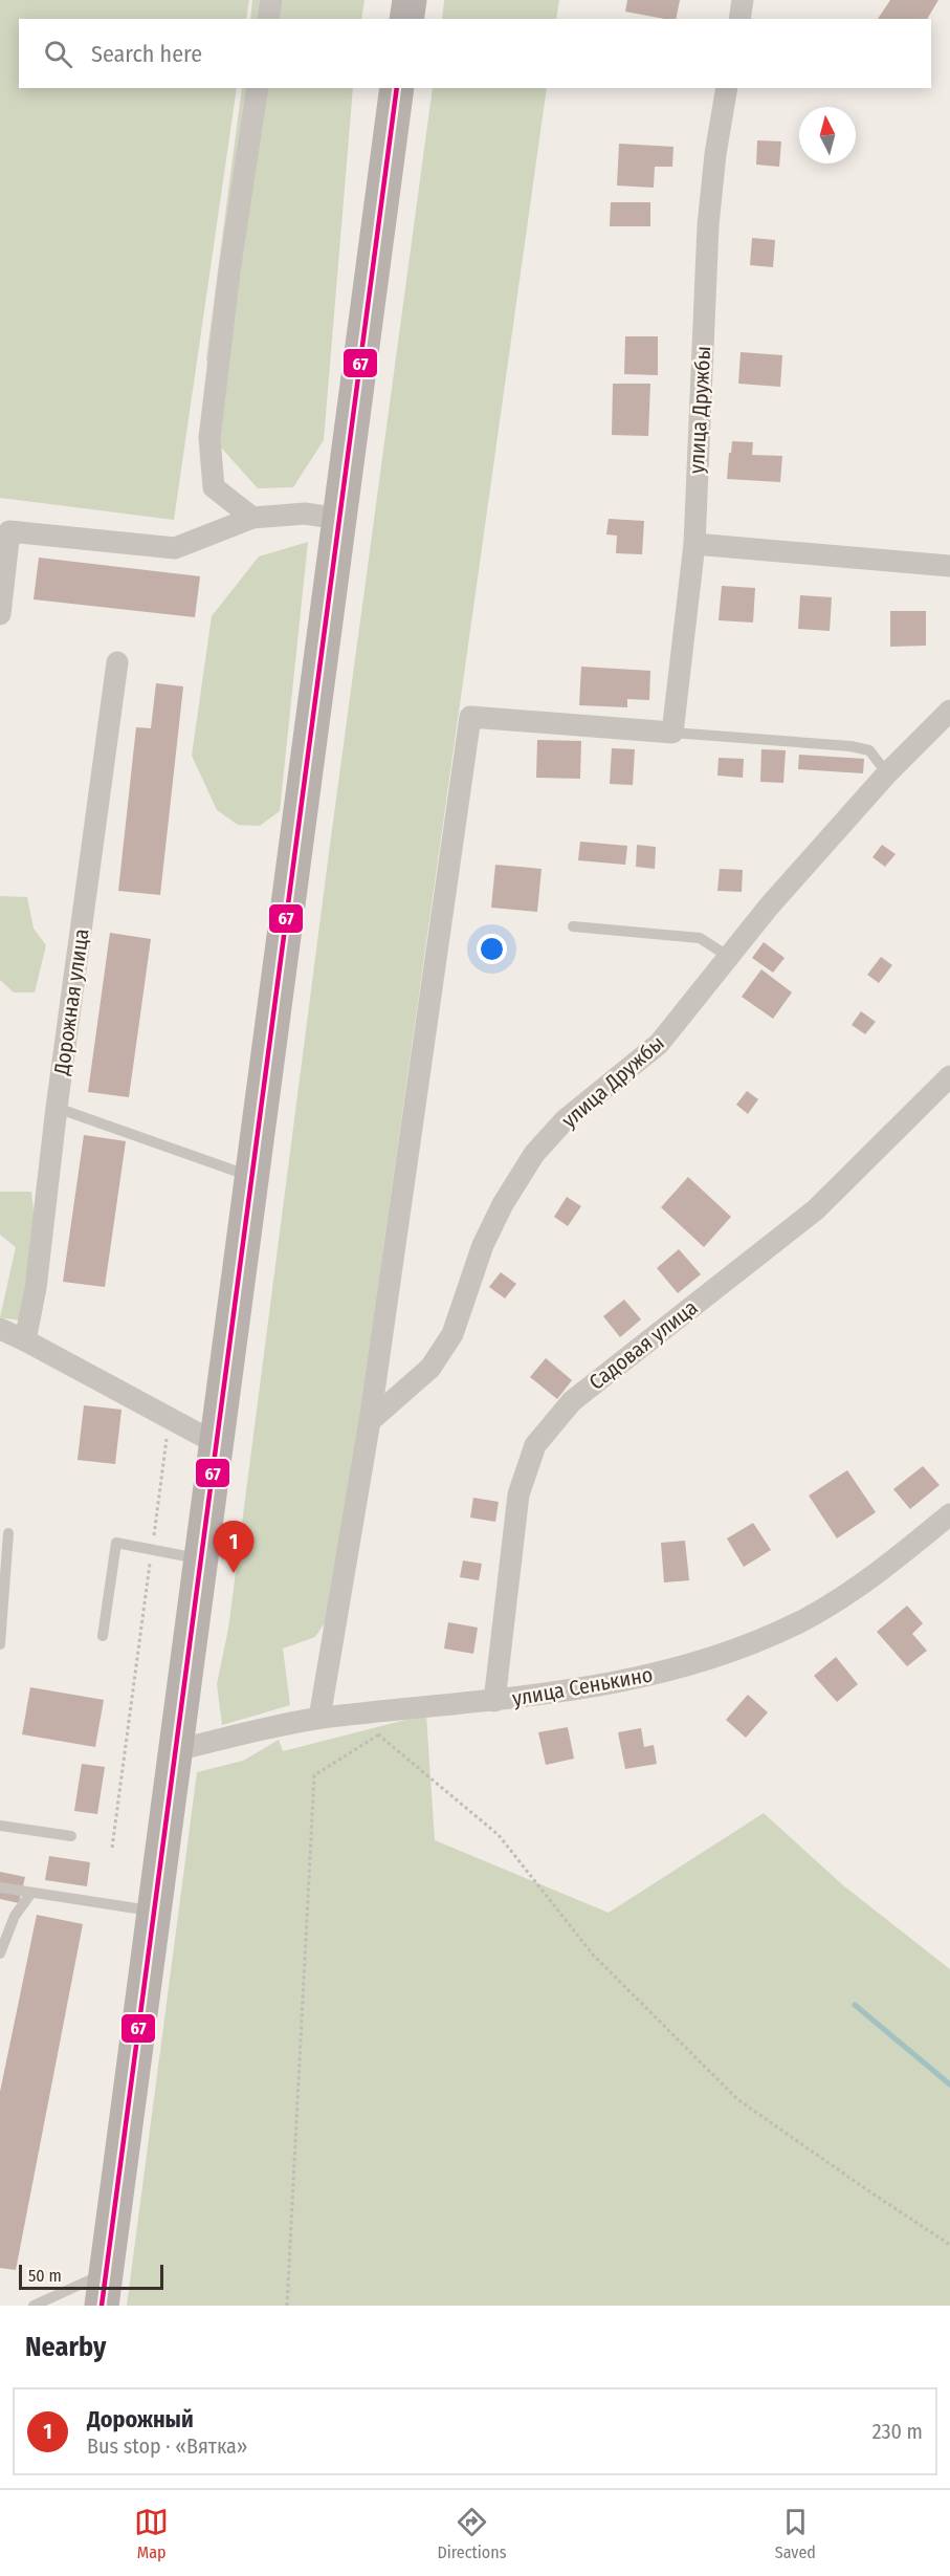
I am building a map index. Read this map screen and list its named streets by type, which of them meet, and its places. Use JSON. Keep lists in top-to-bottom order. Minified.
{"streets":{"street":["улица Дружбы","Дорожная улица","Садовая улица","улица Сенькино"]},"crossings":[["Садовая улица","улица Сенькино"]],"lines":["transit line 67"],"scale_bar":"50 m","north":"top","page":{"search":"Search here","pins":"1","scale":"50 m","heading":"Nearby","list":[{"mark":"1","name":"Дорожный","note":"Bus stop · «Вятка»","value":"230 m"}],"nav":["Map","Directions","Saved"]}}
